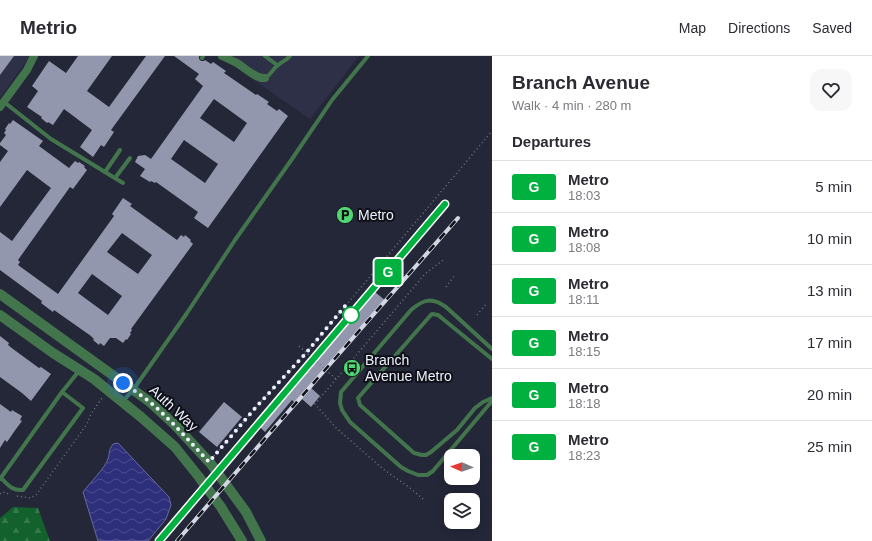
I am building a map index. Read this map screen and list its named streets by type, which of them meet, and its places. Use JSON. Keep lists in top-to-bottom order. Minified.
{"streets":{"street":["Auth Way"]},"places":{"parking":["Metro"],"bus stop":["Branch Avenue Metro"]},"lines":["metro line G"],"north":"left","page":{"header":"Metrio","nav":["Map","Directions","Saved"],"on_map":"G","heading":[["Branch Avenue","Walk · 4 min · 280 m"],"Departures"],"list":[{"mark":"G","name":"Metro","note":"18:03","value":"5 min"},{"mark":"G","name":"Metro","note":"18:08","value":"10 min"},{"mark":"G","name":"Metro","note":"18:11","value":"13 min"},{"mark":"G","name":"Metro","note":"18:15","value":"17 min"},{"mark":"G","name":"Metro","note":"18:18","value":"20 min"},{"mark":"G","name":"Metro","note":"18:23","value":"25 min"}]}}
